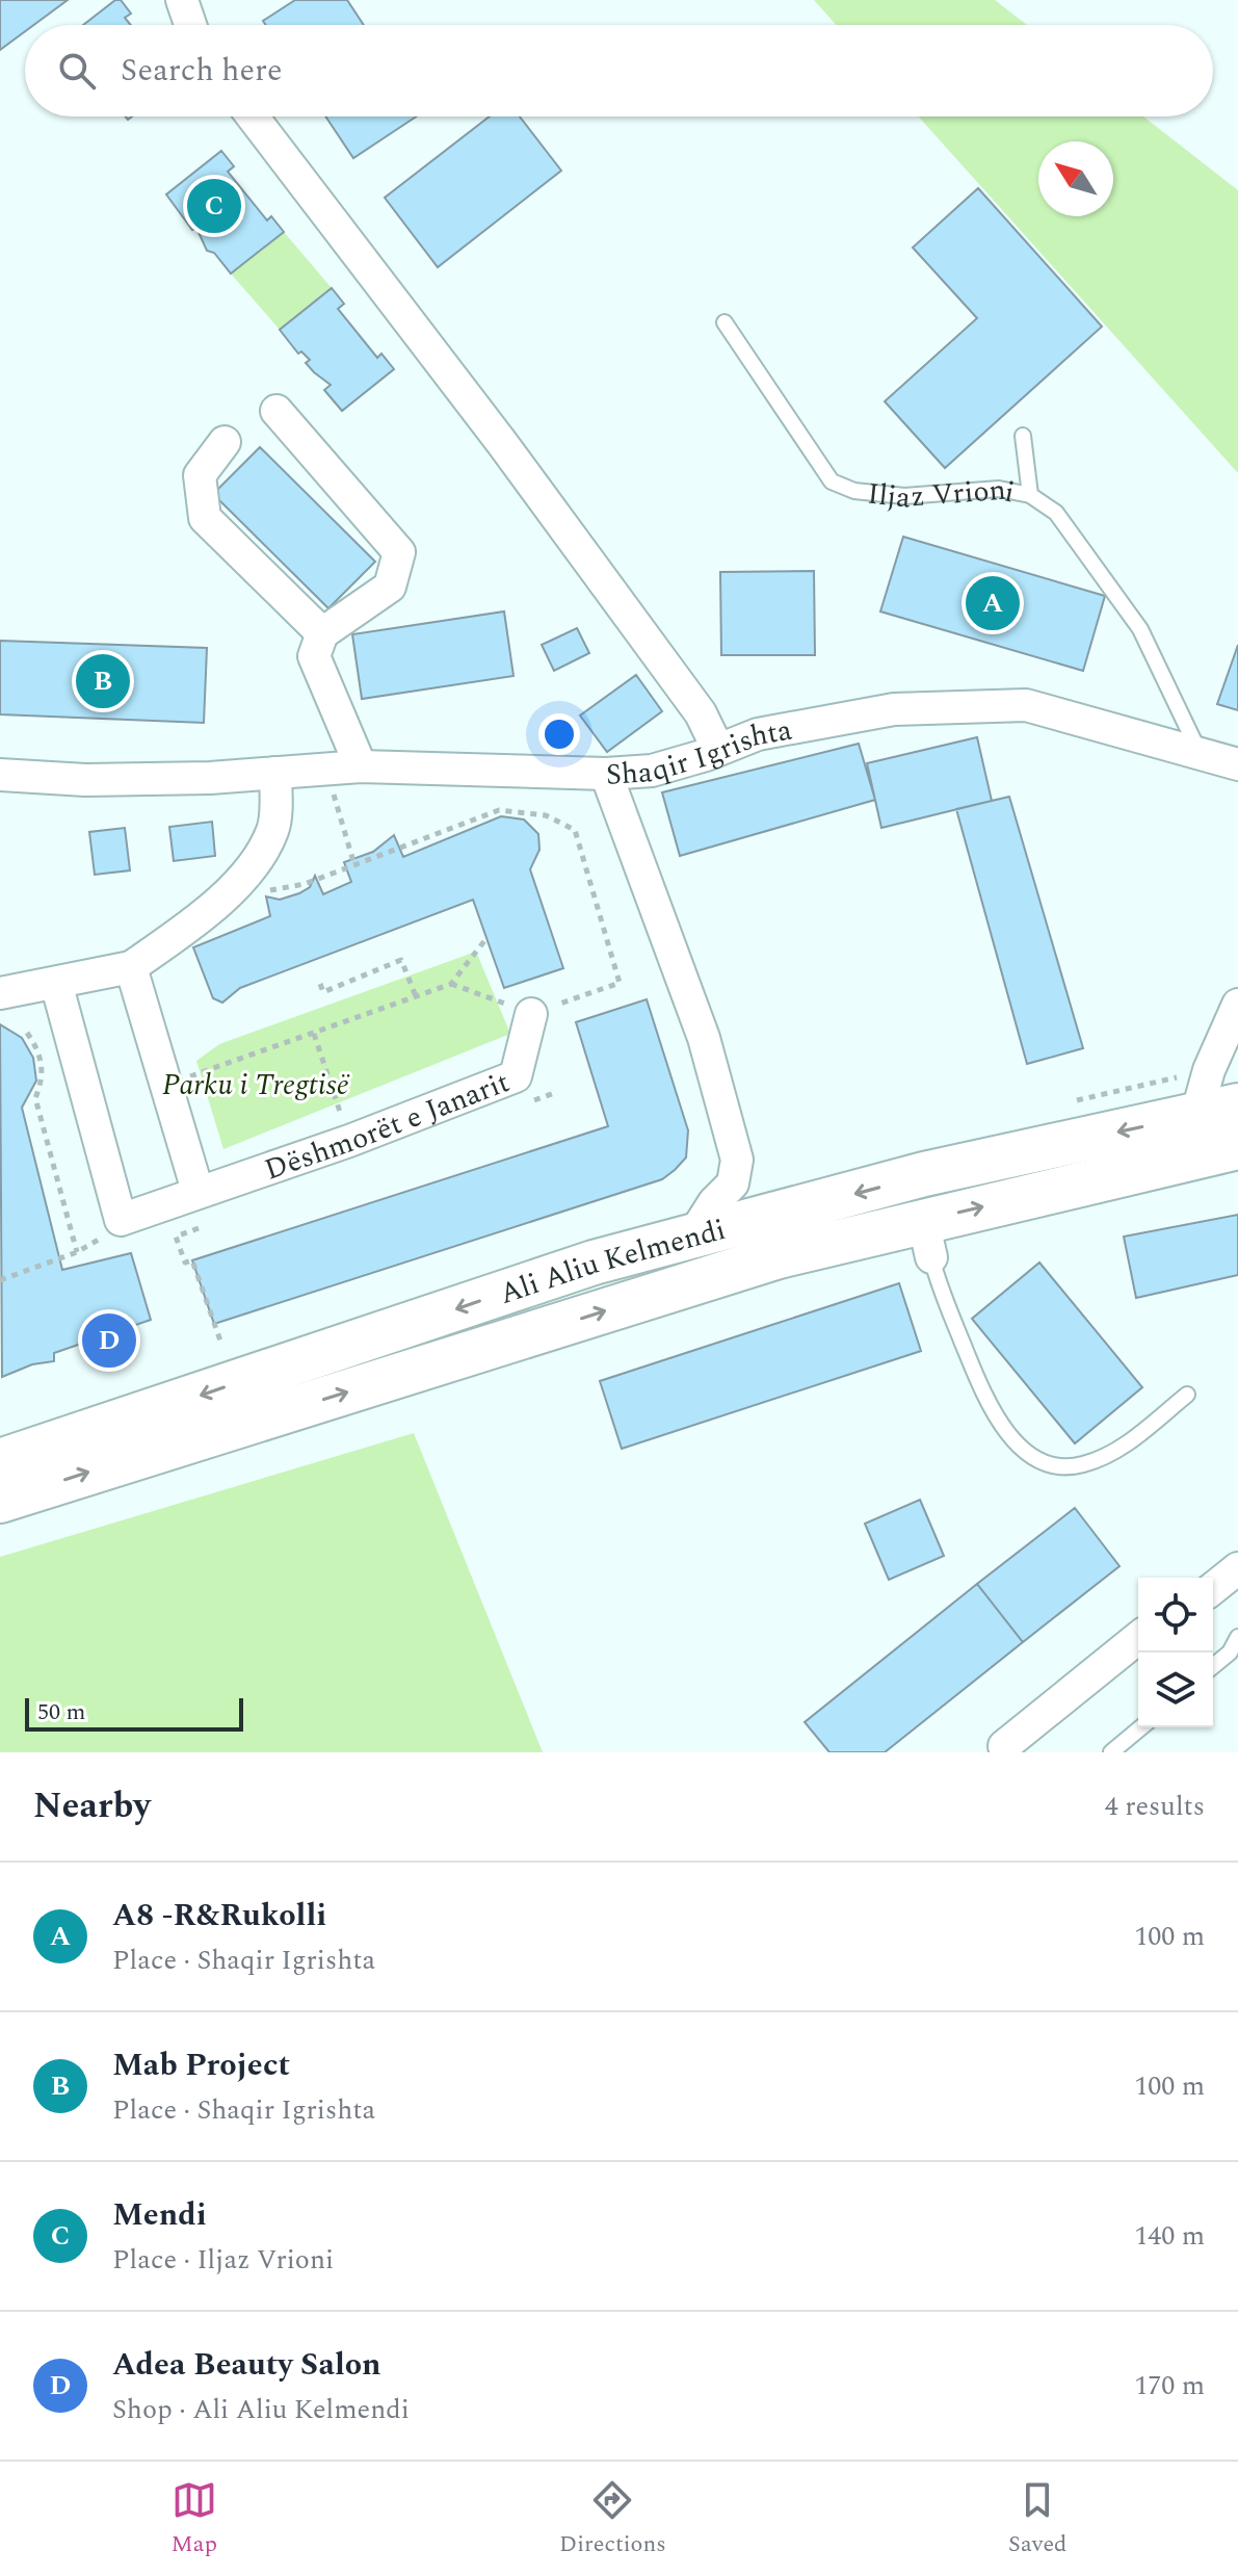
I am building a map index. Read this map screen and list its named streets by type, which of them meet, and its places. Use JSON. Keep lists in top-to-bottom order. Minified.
{"streets":{"main road":["Ali Aliu Kelmendi"],"street":["Shaqir Igrishta","Dëshmorët e Janarit"],"lane":["Iljaz Vrioni"]},"crossings":[["Iljaz Vrioni","Shaqir Igrishta"]],"parks":["Parku i Tregtisë"],"scale_bar":"50 m","north":"top left","page":{"search":"Search here","pins":["C","A","B","D"],"scale":"50 m","heading":["Nearby","4 results"],"list":[{"mark":"A","name":"A8 -R&Rukolli","note":"Place · Shaqir Igrishta","value":"100 m"},{"mark":"B","name":"Mab Project","note":"Place · Shaqir Igrishta","value":"100 m"},{"mark":"C","name":"Mendi","note":"Place · Iljaz Vrioni","value":"140 m"},{"mark":"D","name":"Adea Beauty Salon","note":"Shop · Ali Aliu Kelmendi","value":"170 m"}],"nav":["Map","Directions","Saved"]}}
